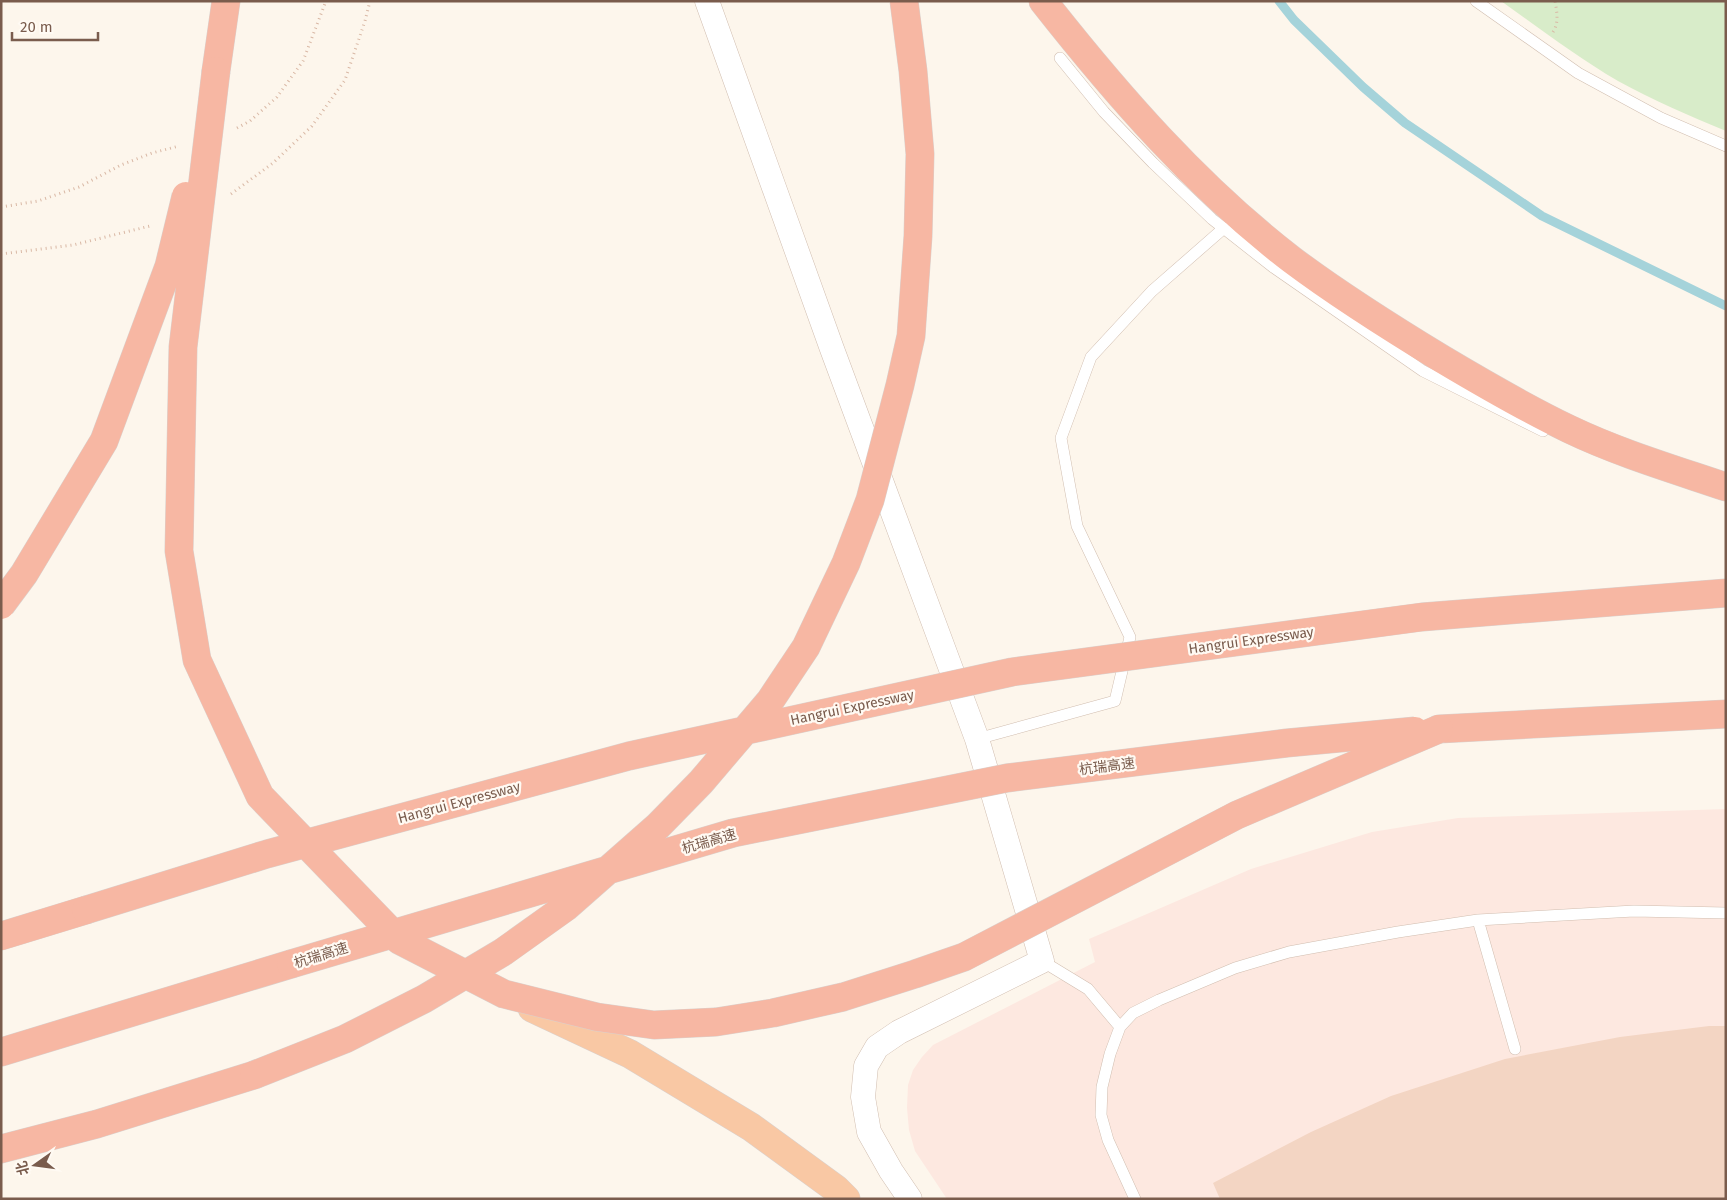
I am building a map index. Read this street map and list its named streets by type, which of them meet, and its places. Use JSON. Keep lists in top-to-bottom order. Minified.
{"streets":{"highway":["Hangrui Expressway","杭瑞高速"]},"scale_bar":"20 m","north":"left"}
